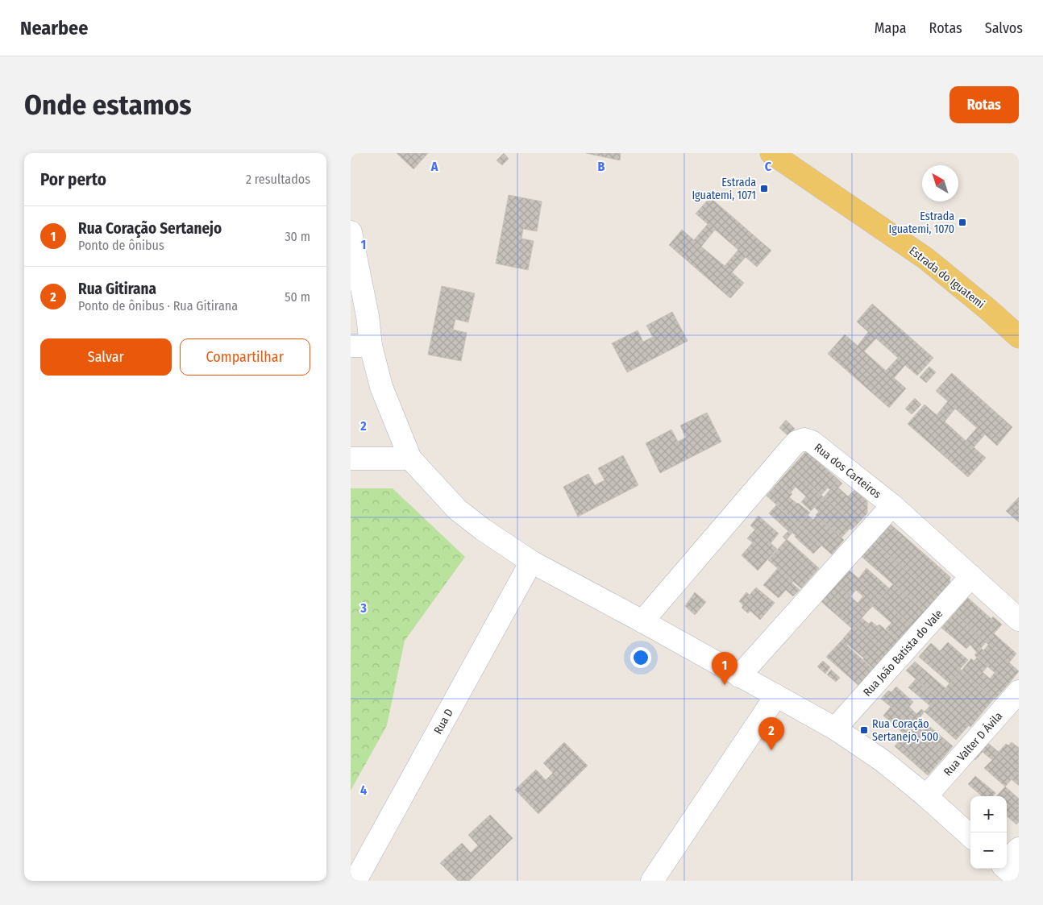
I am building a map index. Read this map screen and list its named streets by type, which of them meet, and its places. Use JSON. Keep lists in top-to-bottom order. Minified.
{"streets":{"main road":["Estrada do Iguatemi"],"street":["Rua dos Carteiros","Rua João Batista do Vale","Rua D","Rua Valter D Ávila"]},"crossings":[["Rua dos Carteiros","Rua João Batista do Vale"]],"places":{"transit":["Estrada Iguatemi, 1071","Estrada Iguatemi, 1070","Rua Coração Sertanejo, 500"]},"north":"top left","page":{"header":"Nearbee","nav":["Mapa","Rotas","Salvos"],"buttons":["Rotas",["Salvar","Compartilhar"]],"title":"Onde estamos","heading":["Por perto","2 resultados"],"list":[{"mark":"1","name":"Rua Coração Sertanejo","note":"Ponto de ônibus","value":"30 m"},{"mark":"2","name":"Rua Gitirana","note":"Ponto de ônibus · Rua Gitirana","value":"50 m"}],"pins":["1","2"],"map_buttons":["+","−"]},"grid":{"columns":["A","B","C"],"rows":["1","2","3","4"]}}
